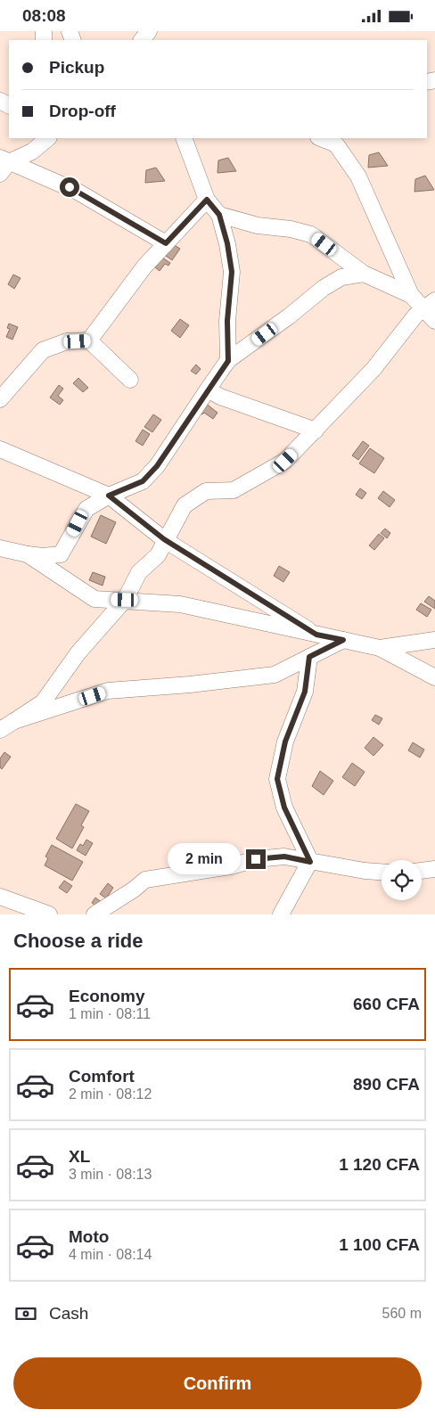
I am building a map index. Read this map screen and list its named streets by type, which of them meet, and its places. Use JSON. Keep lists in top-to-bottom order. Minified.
{"page":{"status":"08:08","banner":["Pickup","Drop-off"],"bubble":"2 min","heading":"Choose a ride","list":[{"name":"Economy","note":"1 min · 08:11","value":"660 CFA"},{"name":"Comfort","note":"2 min · 08:12","value":"890 CFA"},{"name":"XL","note":"3 min · 08:13","value":"1 120 CFA"},{"name":"Moto","note":"4 min · 08:14","value":"1 100 CFA"}],"pay":["Cash","560 m"],"buttons":"Confirm"}}
